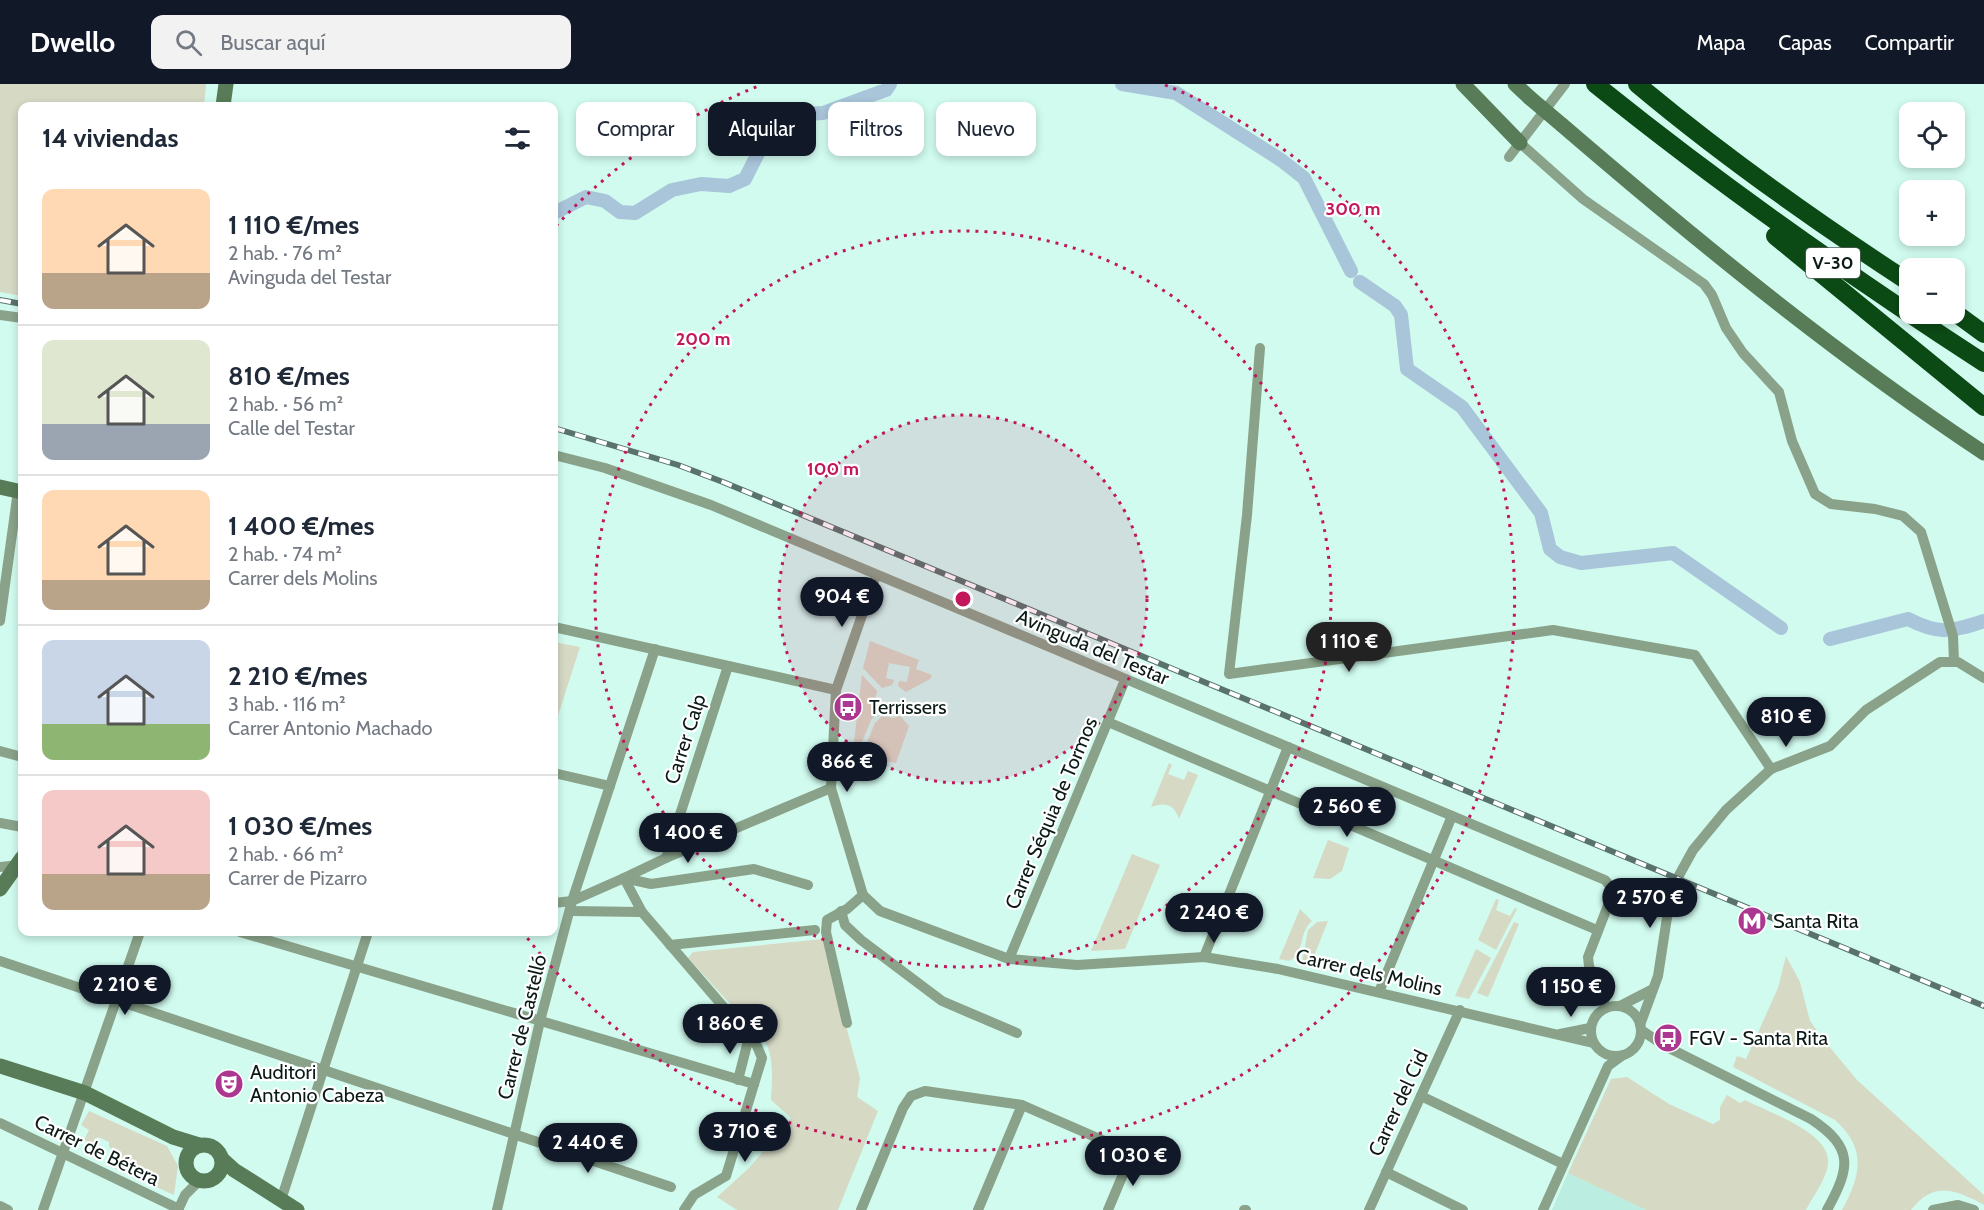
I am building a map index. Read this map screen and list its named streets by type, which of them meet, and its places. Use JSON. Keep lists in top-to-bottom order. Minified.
{"streets":{"highway":["V-30"],"street":["Avinguda del Testar","Carrer Calp","Carrer Séquia de Tormos","Carrer dels Molins","Carrer de Castelló","Carrer del Cid","Carrer de Bétera"]},"crossings":[["Avinguda del Testar","Carrer Séquia de Tormos"],["Carrer Séquia de Tormos","Carrer dels Molins"],["Carrer dels Molins","Carrer del Cid"]],"places":{"bus stop":["Terrissers","FGV - Santa Rita"],"metro station":["Santa Rita"],"theatre":["Auditori Antonio Cabeza"]},"page":{"header":"Dwello","search":"Buscar aquí","nav":["Mapa","Capas","Compartir"],"map_buttons":["+","−"],"chip":["Comprar","Alquilar","Filtros","Nuevo"],"heading":"14 viviendas","list":[{"name":"1 110 €/mes","note":"2 hab. · 76 m² · Avinguda del Testar"},{"name":"810 €/mes","note":"2 hab. · 56 m² · Calle del Testar"},{"name":"1 400 €/mes","note":"2 hab. · 74 m² · Carrer dels Molins"},{"name":"2 210 €/mes","note":"3 hab. · 116 m² · Carrer Antonio Machado"},{"name":"1 030 €/mes","note":"2 hab. · 66 m² · Carrer de Pizarro"}],"price":["904 €","1 110 €","810 €","866 €","2 560 €","1 400 €","2 570 €","2 240 €","2 210 €","1 150 €","1 860 €","3 710 €","2 440 €","1 030 €"]},"rings":["300 m","200 m","100 m"]}
